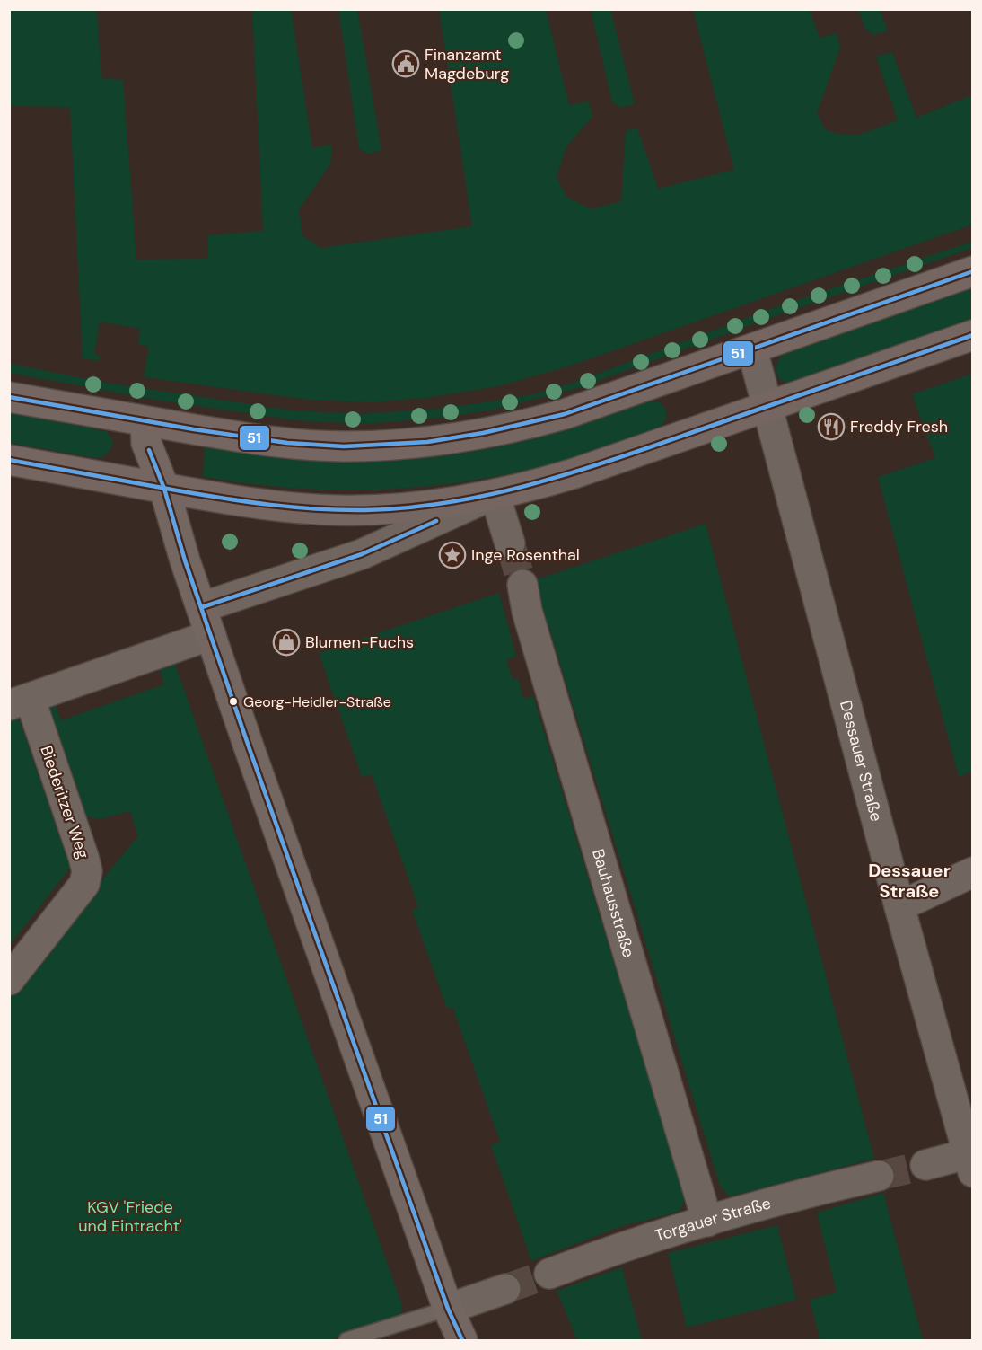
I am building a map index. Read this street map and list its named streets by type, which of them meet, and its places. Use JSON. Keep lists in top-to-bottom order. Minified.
{"streets":{"street":["Dessauer Straße","Biederitzer Weg","Bauhausstraße","Torgauer Straße"]},"crossings":[["Bauhausstraße","Torgauer Straße"]],"districts":["Dessauer Straße"],"parks":["KGV 'Friede und Eintracht'"],"places":{"public building":["Finanzamt Magdeburg"],"restaurant":["Freddy Fresh"],"place":["Inge Rosenthal"],"shop":["Blumen-Fuchs"],"other":["Georg-Heidler-Straße"]},"lines":["transit line 51"]}
